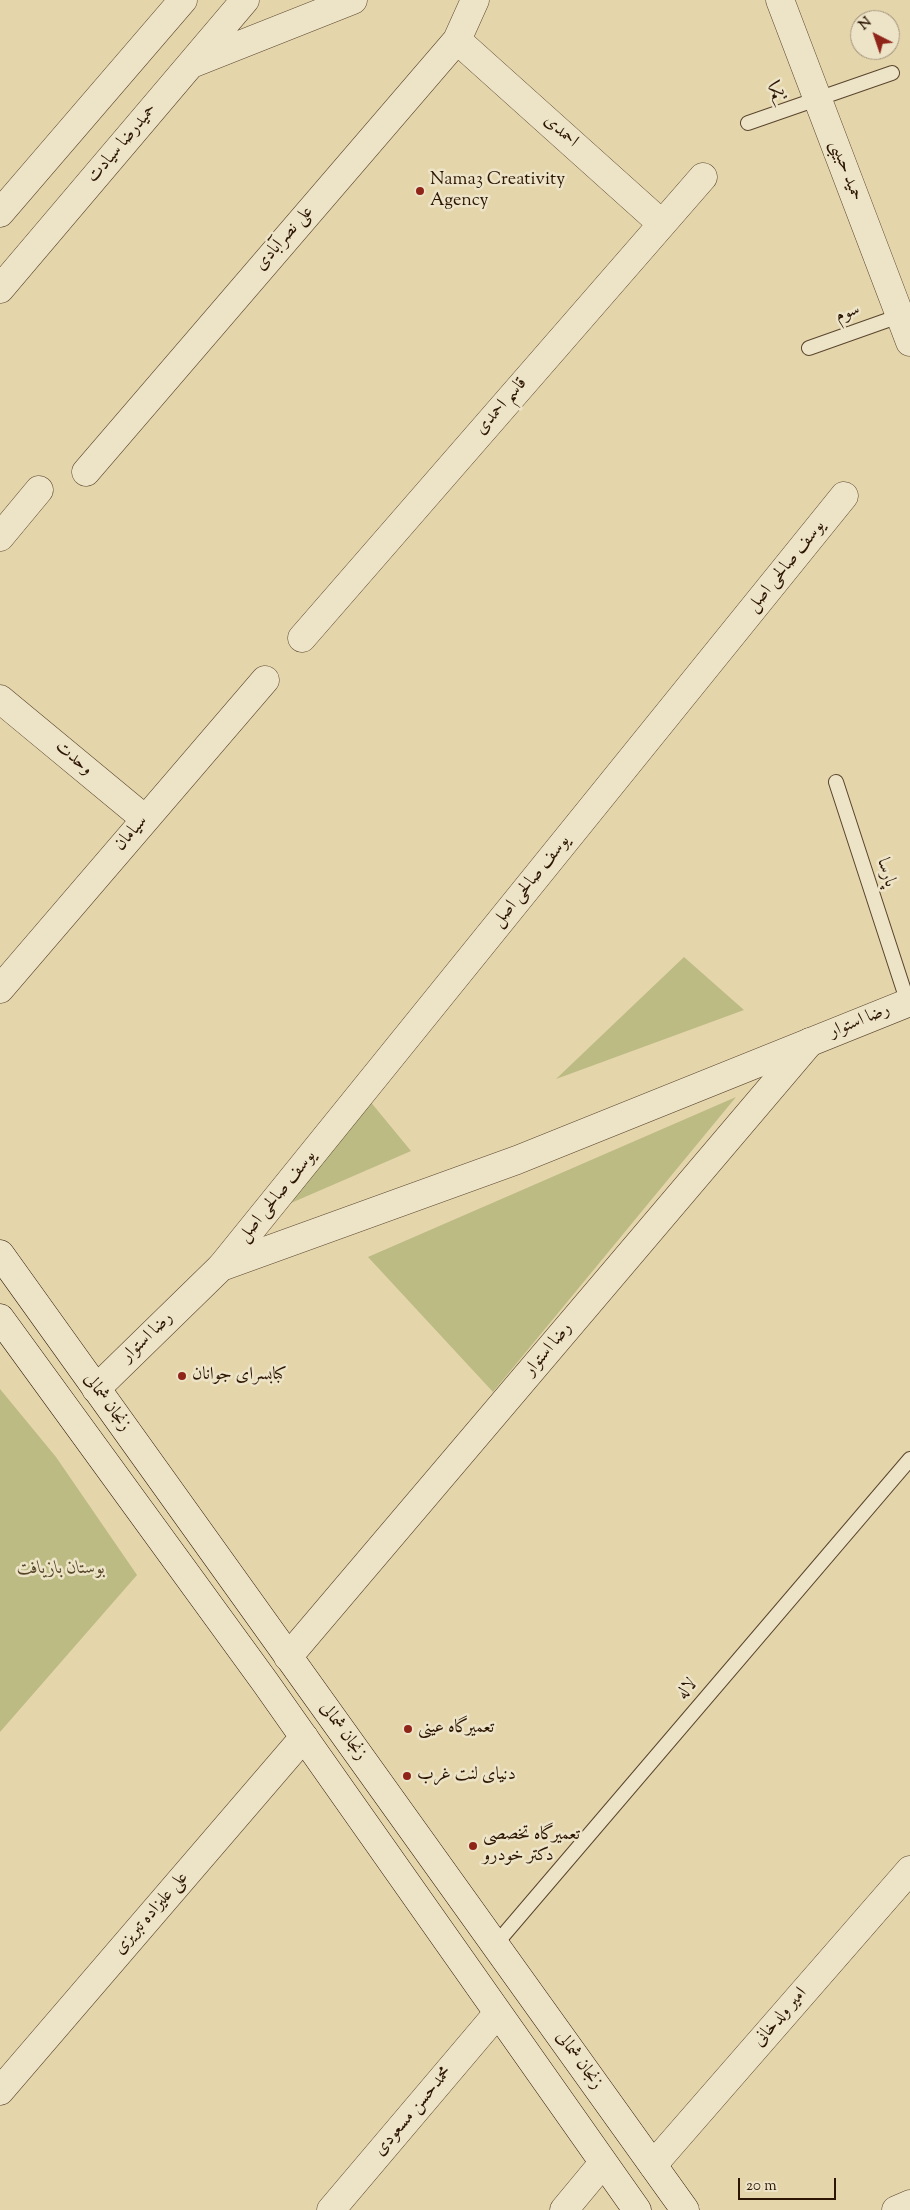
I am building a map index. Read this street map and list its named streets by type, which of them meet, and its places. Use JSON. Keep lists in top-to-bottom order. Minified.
{"streets":{"street":["احمدی","حمیدرضا سیادت","حمید حبیبی","علی نصرآبادی","قاسم احمدی","یوسف صالحی اصل","وحدت","سیامان","رضا استوار","زنجان شمالی","علی علیزاده تبریزی","امیر ولدخانی","محمدحسن مسعودی"],"lane":["یکم","سوم","پارسا","لاله"]},"crossings":[["یکم","حمید حبیبی"],["احمدی","علی نصرآبادی"],["احمدی","قاسم احمدی"],["حمید حبیبی","سوم"],["یوسف صالحی اصل","رضا استوار"],["وحدت","سیامان"],["پارسا","رضا استوار"],["رضا استوار","زنجان شمالی"],["زنجان شمالی","لاله"],["زنجان شمالی","علی علیزاده تبریزی"],["زنجان شمالی","امیر ولدخانی"],["زنجان شمالی","محمدحسن مسعودی"]],"parks":["بوستان بازیافت"],"places":["Nama3 Creativity Agency","کبابسرای جوانان","تعمیرگاه عینی","دنیای لنت غرب","تعمیرگاه تخصصی دکتر خودرو"],"scale_bar":"20 m","north":"top left"}
